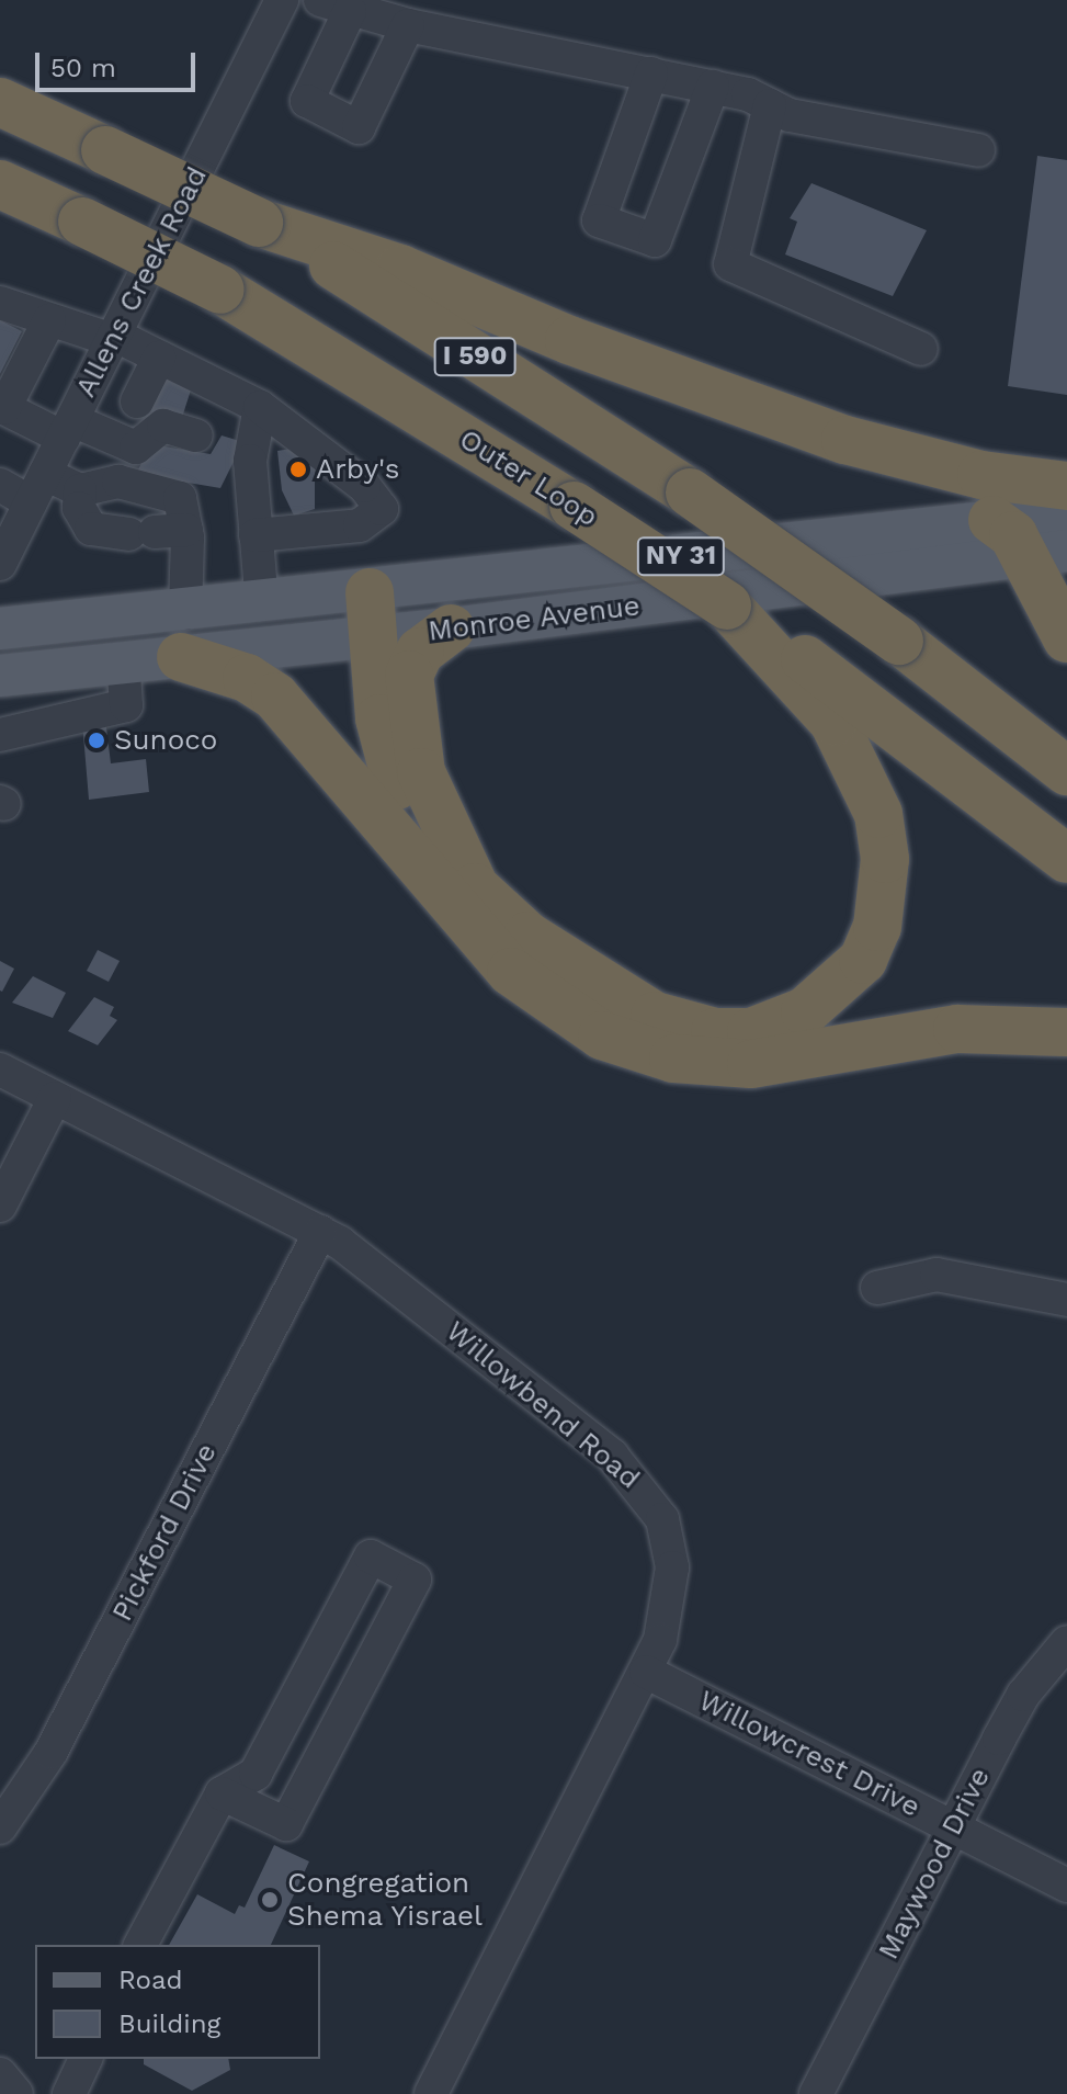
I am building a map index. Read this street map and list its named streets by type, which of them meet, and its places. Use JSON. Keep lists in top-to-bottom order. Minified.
{"streets":{"highway":["I 590","Outer Loop"],"main road":["NY 31","Monroe Avenue"],"street":["Allens Creek Road","Willowbend Road","Pickford Drive","Willowcrest Drive","Maywood Drive"]},"crossings":[["Willowbend Road","Pickford Drive"],["Willowbend Road","Willowcrest Drive"],["Willowcrest Drive","Maywood Drive"]],"places":["Arby's","Sunoco","Congregation Shema Yisrael"],"legend":["Road","Building"],"scale_bar":"50 m"}
